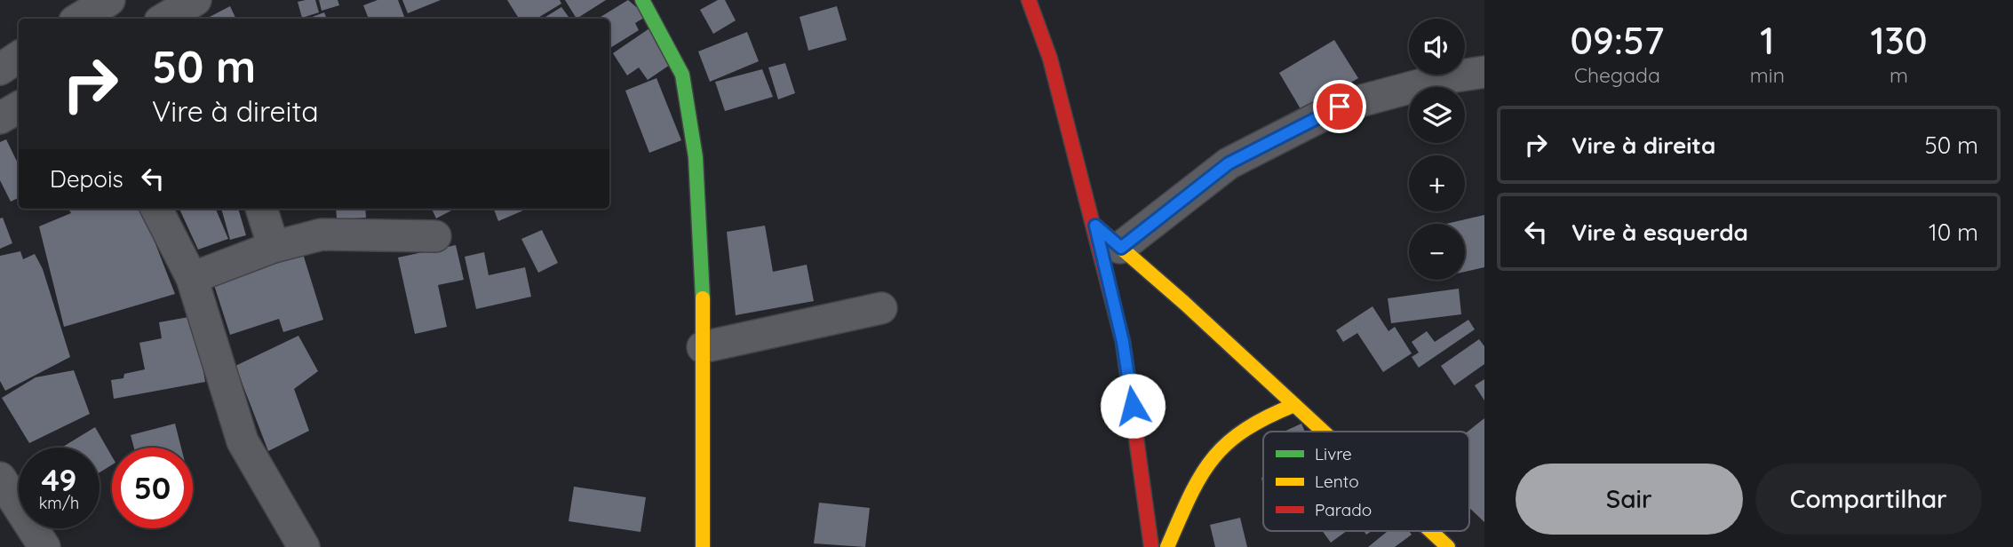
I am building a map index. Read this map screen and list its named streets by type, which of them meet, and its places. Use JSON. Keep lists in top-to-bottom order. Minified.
{"legend":["Livre","Lento","Parado"],"page":{"eta":["09:57","Chegada","1","min","130","m"],"map_buttons":["+","−"],"turn":["50 m","Vire à direita"],"list":[{"name":"Vire à direita","value":"50 m"},{"name":"Vire à esquerda","value":"10 m"}],"then":"Depois","speed":"49 km/h","limit":"50","buttons":["Sair","Compartilhar"]}}
